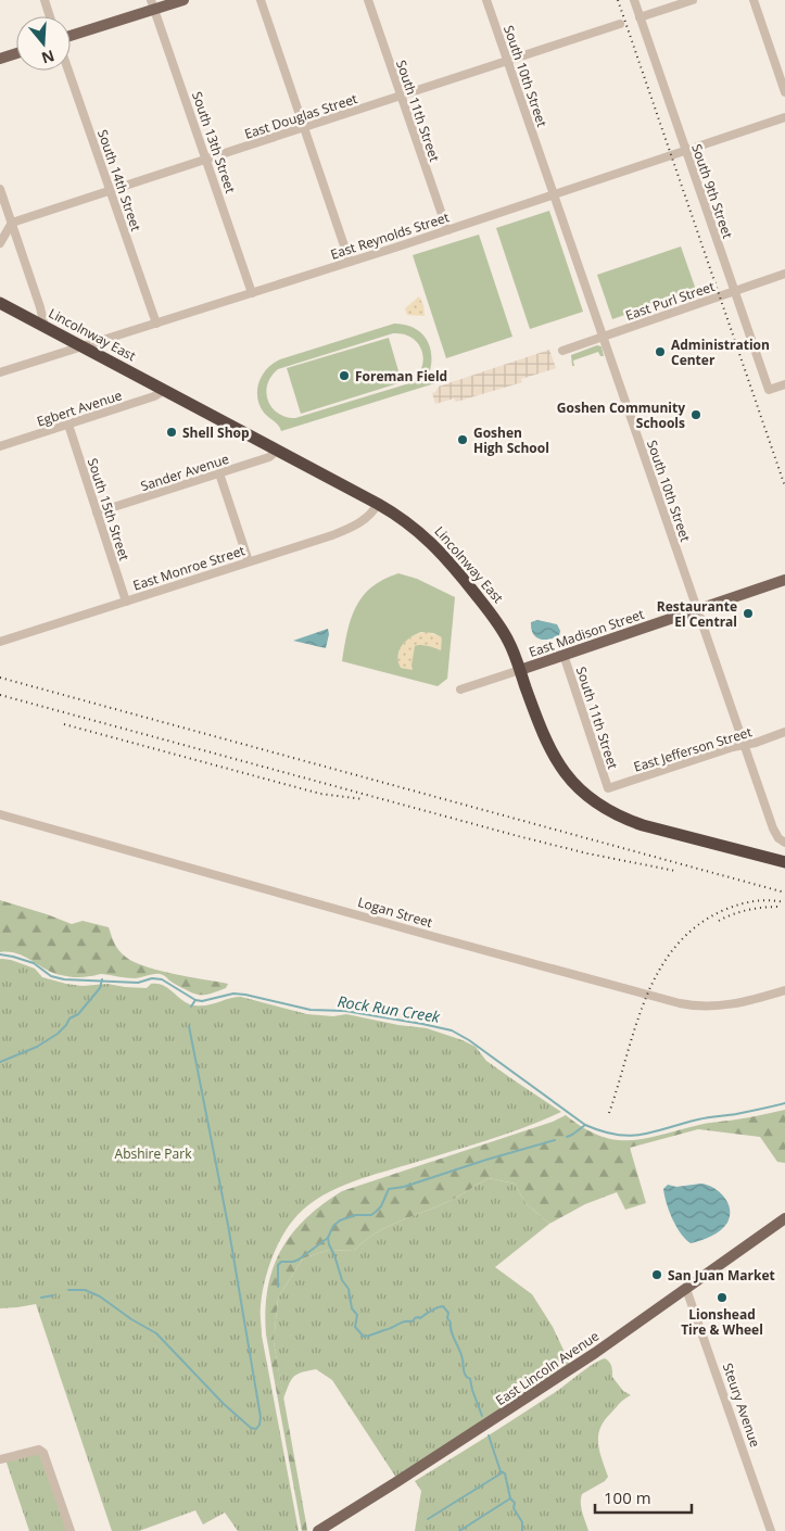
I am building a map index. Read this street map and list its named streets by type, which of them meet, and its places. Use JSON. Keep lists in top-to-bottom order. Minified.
{"streets":{"highway":["Lincolnway East"],"main road":["East Madison Street","East Lincoln Avenue"],"street":["South 10th Street","South 11th Street","East Douglas Street","South 13th Street","South 14th Street","South 9th Street","East Reynolds Street","East Purl Street","Egbert Avenue","Sander Avenue","South 15th Street","East Monroe Street","East Jefferson Street","Logan Street","Steury Avenue"]},"crossings":[["South 10th Street","East Douglas Street"],["South 10th Street","East Reynolds Street"],["South 10th Street","East Purl Street"],["South 10th Street","East Madison Street"],["South 10th Street","East Jefferson Street"],["South 11th Street","East Douglas Street"],["South 11th Street","East Reynolds Street"],["South 11th Street","East Madison Street"],["South 11th Street","East Jefferson Street"],["East Douglas Street","South 13th Street"],["East Douglas Street","South 14th Street"],["South 13th Street","East Reynolds Street"],["South 14th Street","East Reynolds Street"],["South 9th Street","East Reynolds Street"],["South 9th Street","East Purl Street"],["East Reynolds Street","Lincolnway East"],["Lincolnway East","Egbert Avenue"],["Lincolnway East","Sander Avenue"],["Lincolnway East","East Monroe Street"],["Lincolnway East","East Madison Street"],["Egbert Avenue","South 15th Street"],["Sander Avenue","South 15th Street"],["South 15th Street","East Monroe Street"],["East Lincoln Avenue","Steury Avenue"]],"water":["Rock Run Creek"],"parks":["Abshire Park"],"places":["Administration Center","Foreman Field","Goshen Community Schools","Shell Shop","Goshen High School","Restaurante El Central","San Juan Market","Lionshead Tire & Wheel"],"scale_bar":"100 m","north":"bottom"}
